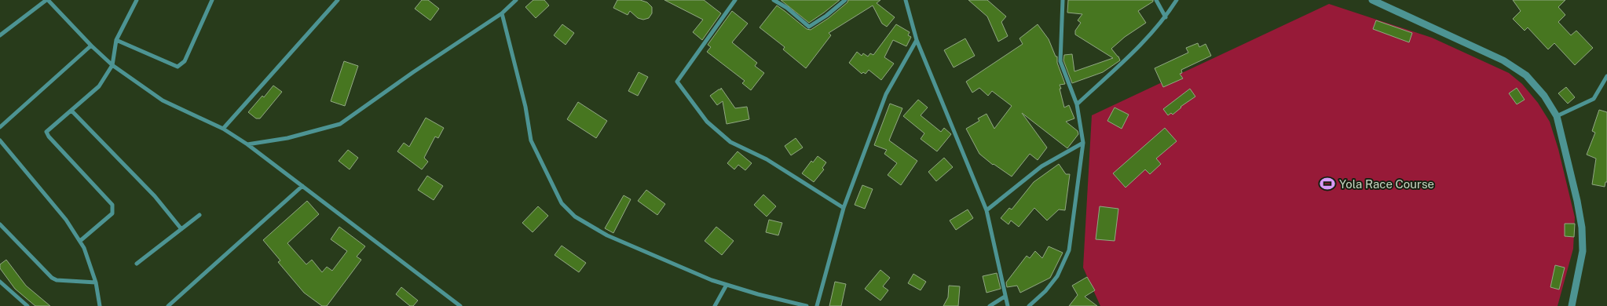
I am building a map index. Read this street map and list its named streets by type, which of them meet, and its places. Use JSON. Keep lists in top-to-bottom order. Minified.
{"places":{"sports":["Yola Race Course"]}}
